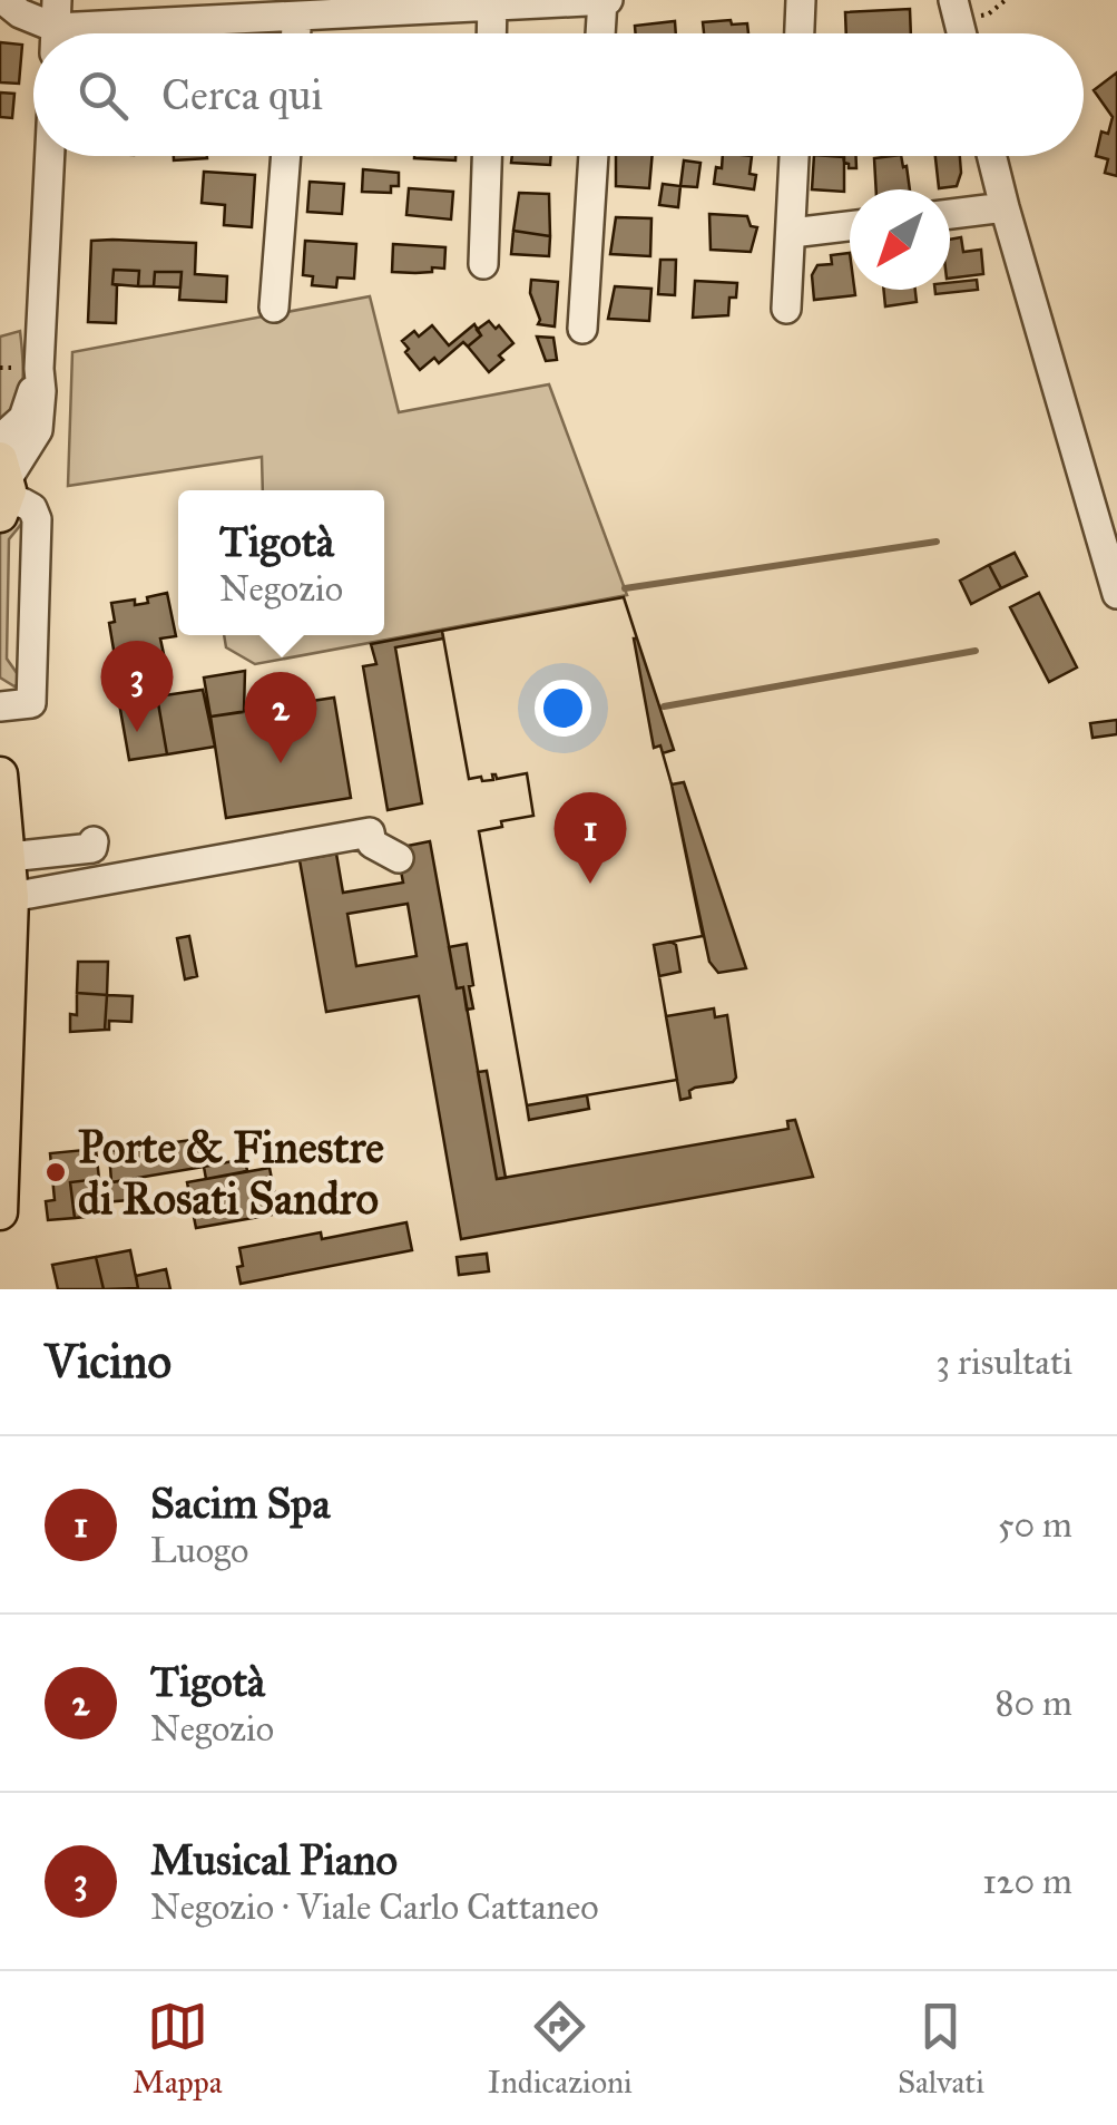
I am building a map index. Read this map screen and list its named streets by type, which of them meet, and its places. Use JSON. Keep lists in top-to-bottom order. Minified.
{"places":["Porte & Finestre di Rosati Sandro"],"north":"bottom left","page":{"search":"Cerca qui","popup":["Tigotà","Negozio"],"pins":["3","2","1"],"heading":["Vicino","3 risultati"],"list":[{"mark":"1","name":"Sacim Spa","note":"Luogo","value":"50 m"},{"mark":"2","name":"Tigotà","note":"Negozio","value":"80 m"},{"mark":"3","name":"Musical Piano","note":"Negozio · Viale Carlo Cattaneo","value":"120 m"}],"nav":["Mappa","Indicazioni","Salvati"]}}
